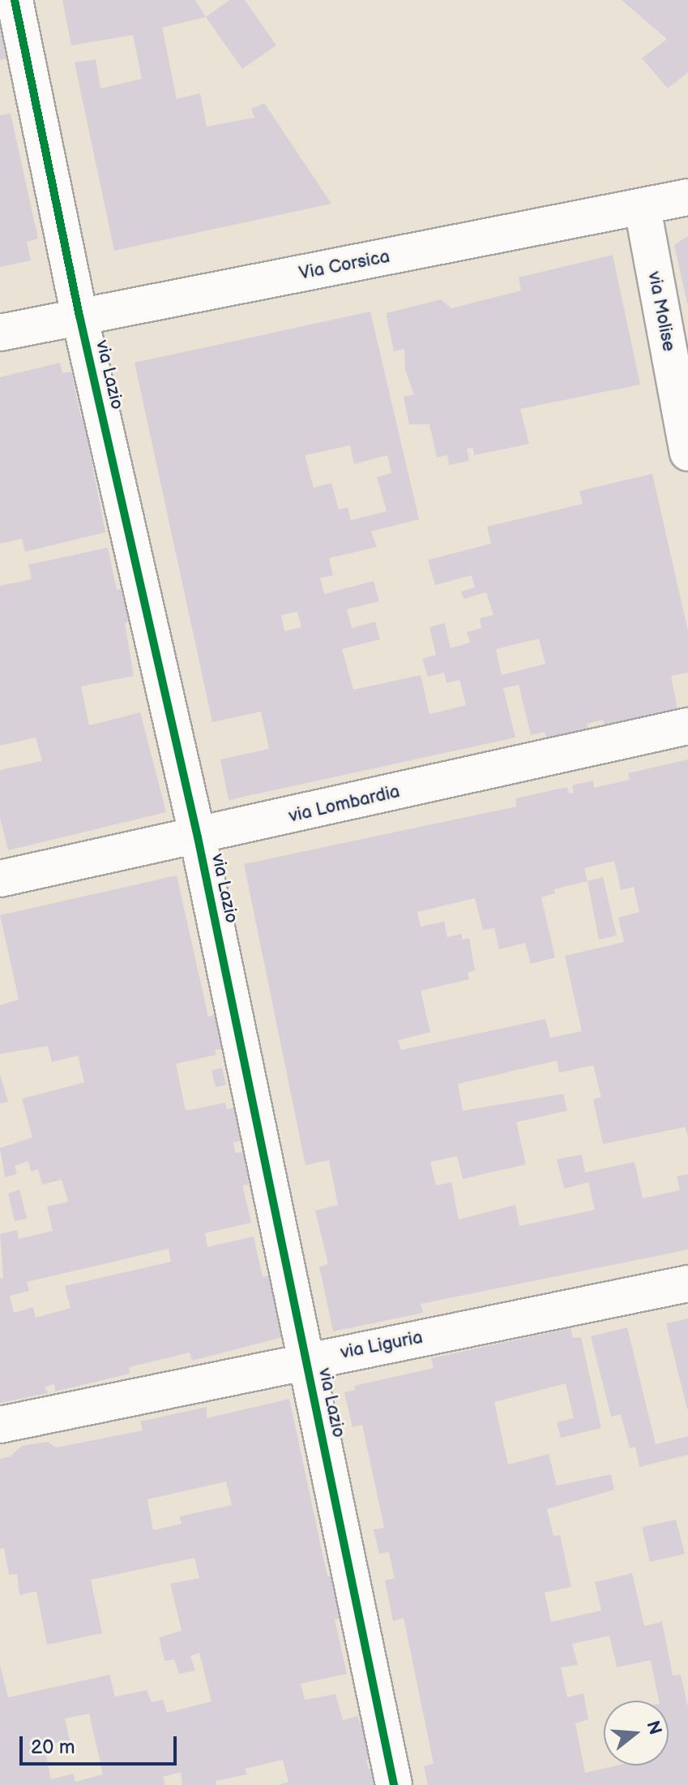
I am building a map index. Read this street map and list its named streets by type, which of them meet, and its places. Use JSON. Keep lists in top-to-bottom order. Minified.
{"streets":{"street":["Via Corsica","via Molise","via Lazio","via Lombardia","via Liguria"]},"crossings":[["Via Corsica","via Molise"],["Via Corsica","via Lazio"],["via Lazio","via Lombardia"],["via Lazio","via Liguria"]],"scale_bar":"20 m","north":"right"}
